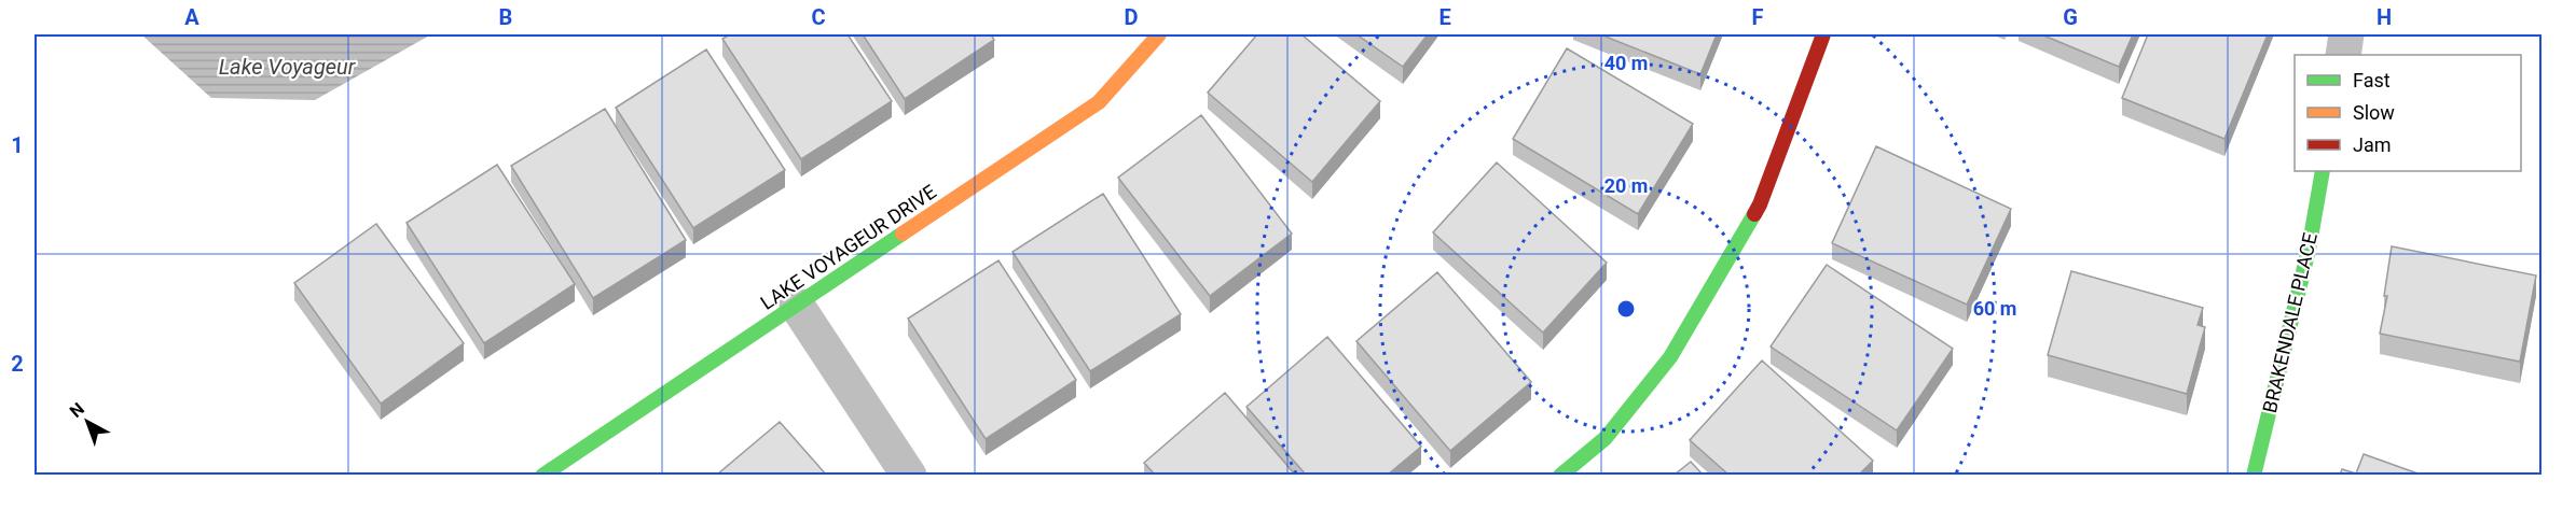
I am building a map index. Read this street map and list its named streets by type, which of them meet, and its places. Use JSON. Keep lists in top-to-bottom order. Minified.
{"streets":{"street":["LAKE VOYAGEUR DRIVE","BRAKENDALE PLACE"]},"water":["Lake Voyageur"],"legend":["Fast","Slow","Jam"],"north":"top left","grid":{"columns":["A","B","C","D","E","F","G","H"],"rows":["1","2"]},"rings":["40 m","20 m","60 m"]}
